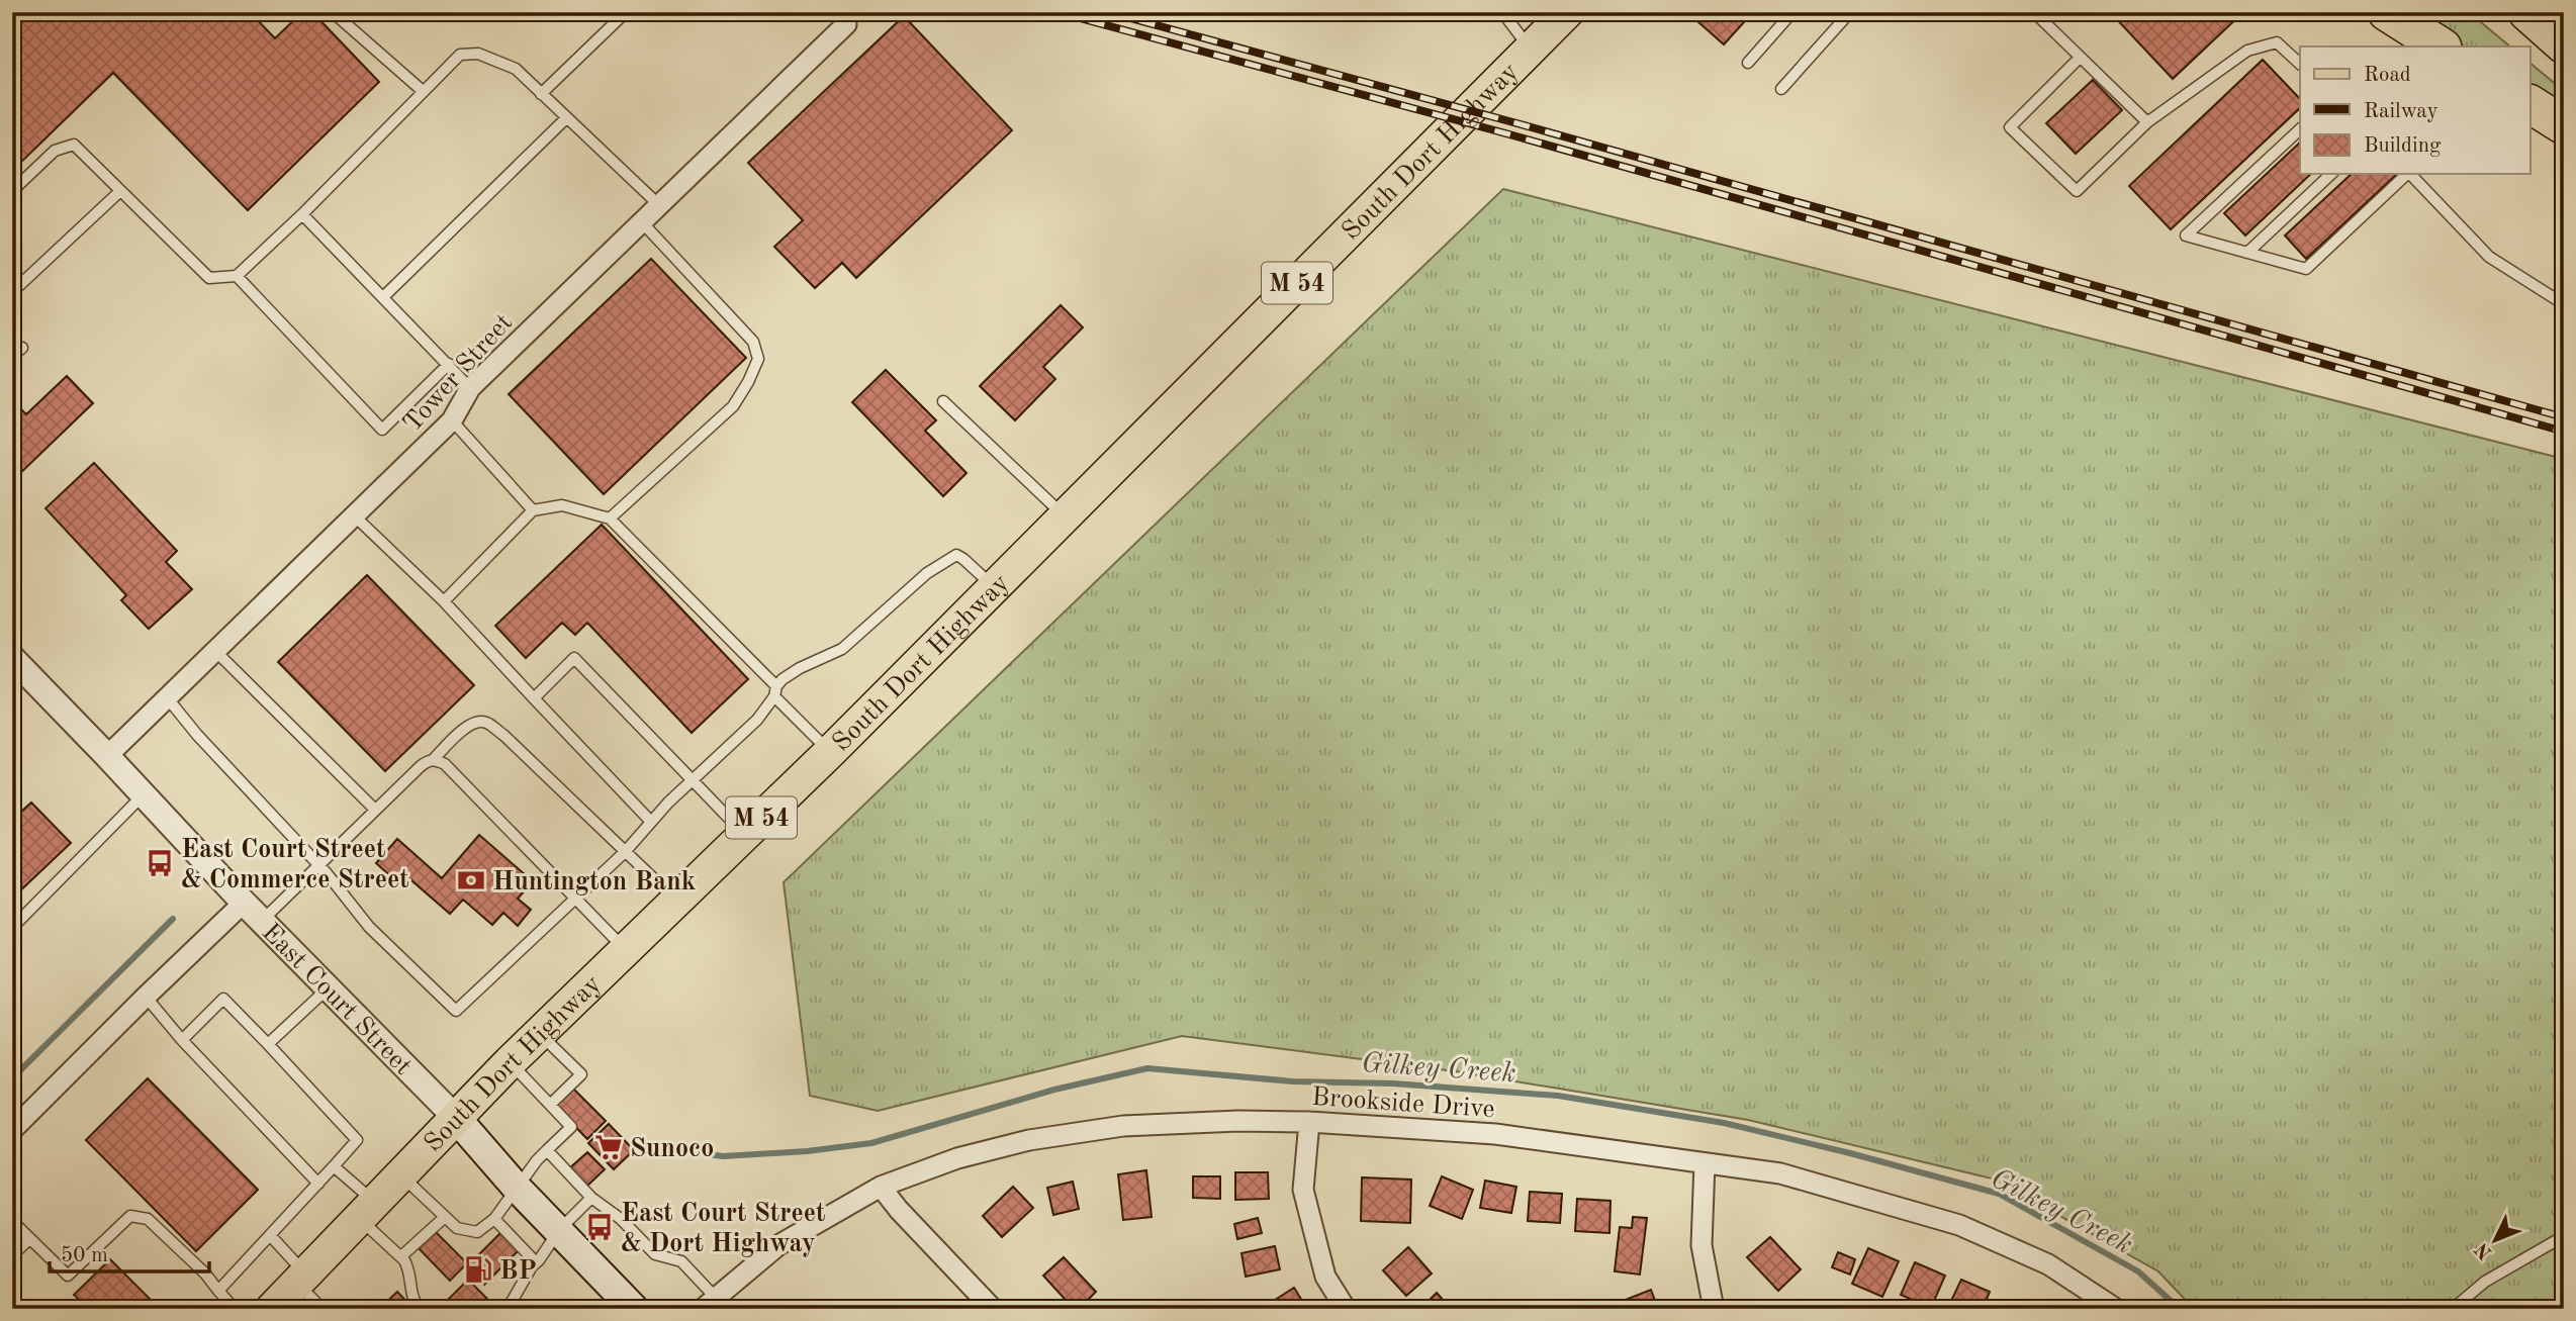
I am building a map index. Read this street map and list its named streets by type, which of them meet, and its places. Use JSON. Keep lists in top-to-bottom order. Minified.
{"streets":{"main road":["South Dort Highway","M 54","East Court Street"],"street":["Tower Street","Brookside Drive"]},"crossings":[["South Dort Highway","East Court Street"],["Tower Street","East Court Street"]],"water":["Gilkey Creek"],"places":{"bus stop":["East Court Street & Commerce Street","East Court Street & Dort Highway"],"bank":["Huntington Bank"],"supermarket":["Sunoco"],"fuel station":["BP"]},"legend":["Road","Railway","Building"],"scale_bar":"50 m","north":"bottom left"}
